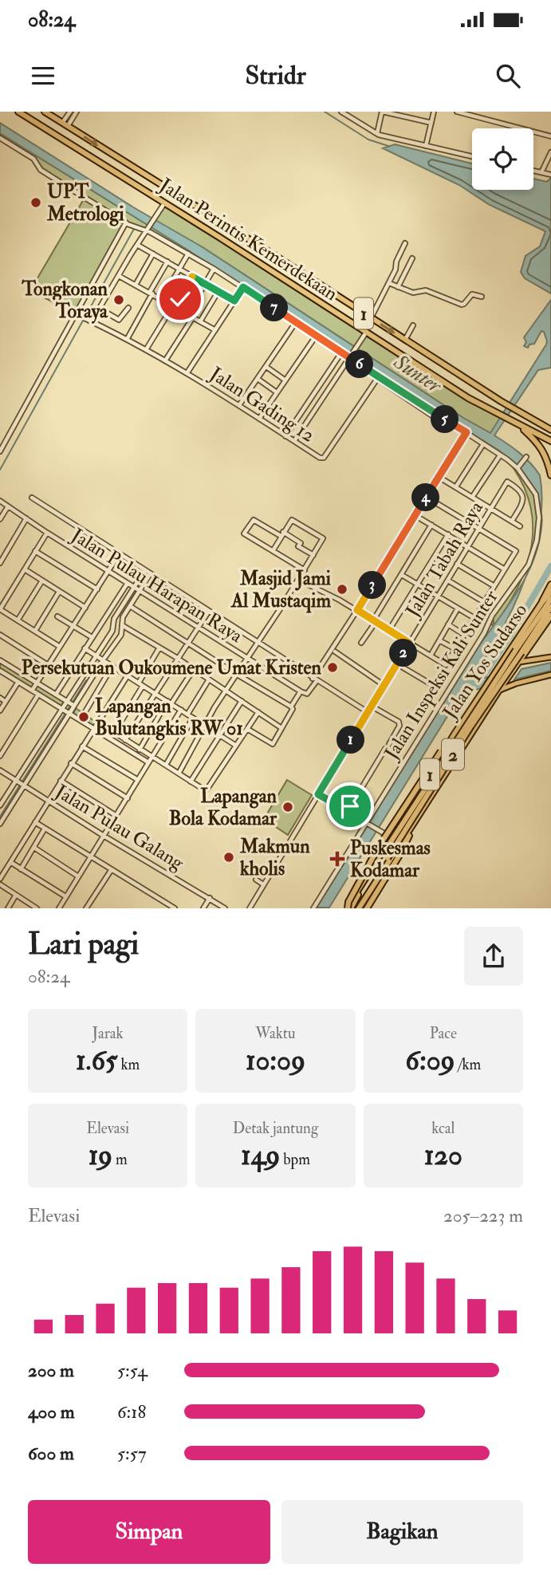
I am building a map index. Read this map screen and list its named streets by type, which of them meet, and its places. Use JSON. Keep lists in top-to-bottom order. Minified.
{"streets":{"highway":["Jalan Perintis Kemerdekaan","1","Jalan Yos Sudarso","2"],"street":["Jalan Gading 12","Jalan Tabah Raya","Jalan Pulau Harapan Raya","Jalan Inspeksi Kali Sunter","Jalan Pulau Galang"]},"crossings":[["Jalan Gading 12","Jalan Inspeksi Kali Sunter"],["Jalan Yos Sudarso","2"]],"water":["Sunter"],"places":{"other":["UPT Metrologi","Tongkonan Toraya","Masjid Jami Al Mustaqim","Persekutuan Oukoumene Umat Kristen","Lapangan Bulutangkis RW 01","Lapangan Bola Kodamar","Makmun kholis"],"health":["Puskesmas Kodamar"]},"page":{"status":"08:24","header":"Stridr","pins":["7","6","5","4","3","2","1"],"heading":["Lari pagi","08:24"],"stats":[["Jarak","1.65 km"],["Waktu","10:09"],["Pace","6:09 /km"],["Elevasi","19 m"],["Detak jantung","149 bpm"],["kcal","120"]],"chart":["Elevasi","205–223 m"],"list":[{"name":"200 m","note":"5:54"},{"name":"400 m","note":"6:18"},{"name":"600 m","note":"5:57"}],"buttons":["Simpan","Bagikan"]}}
